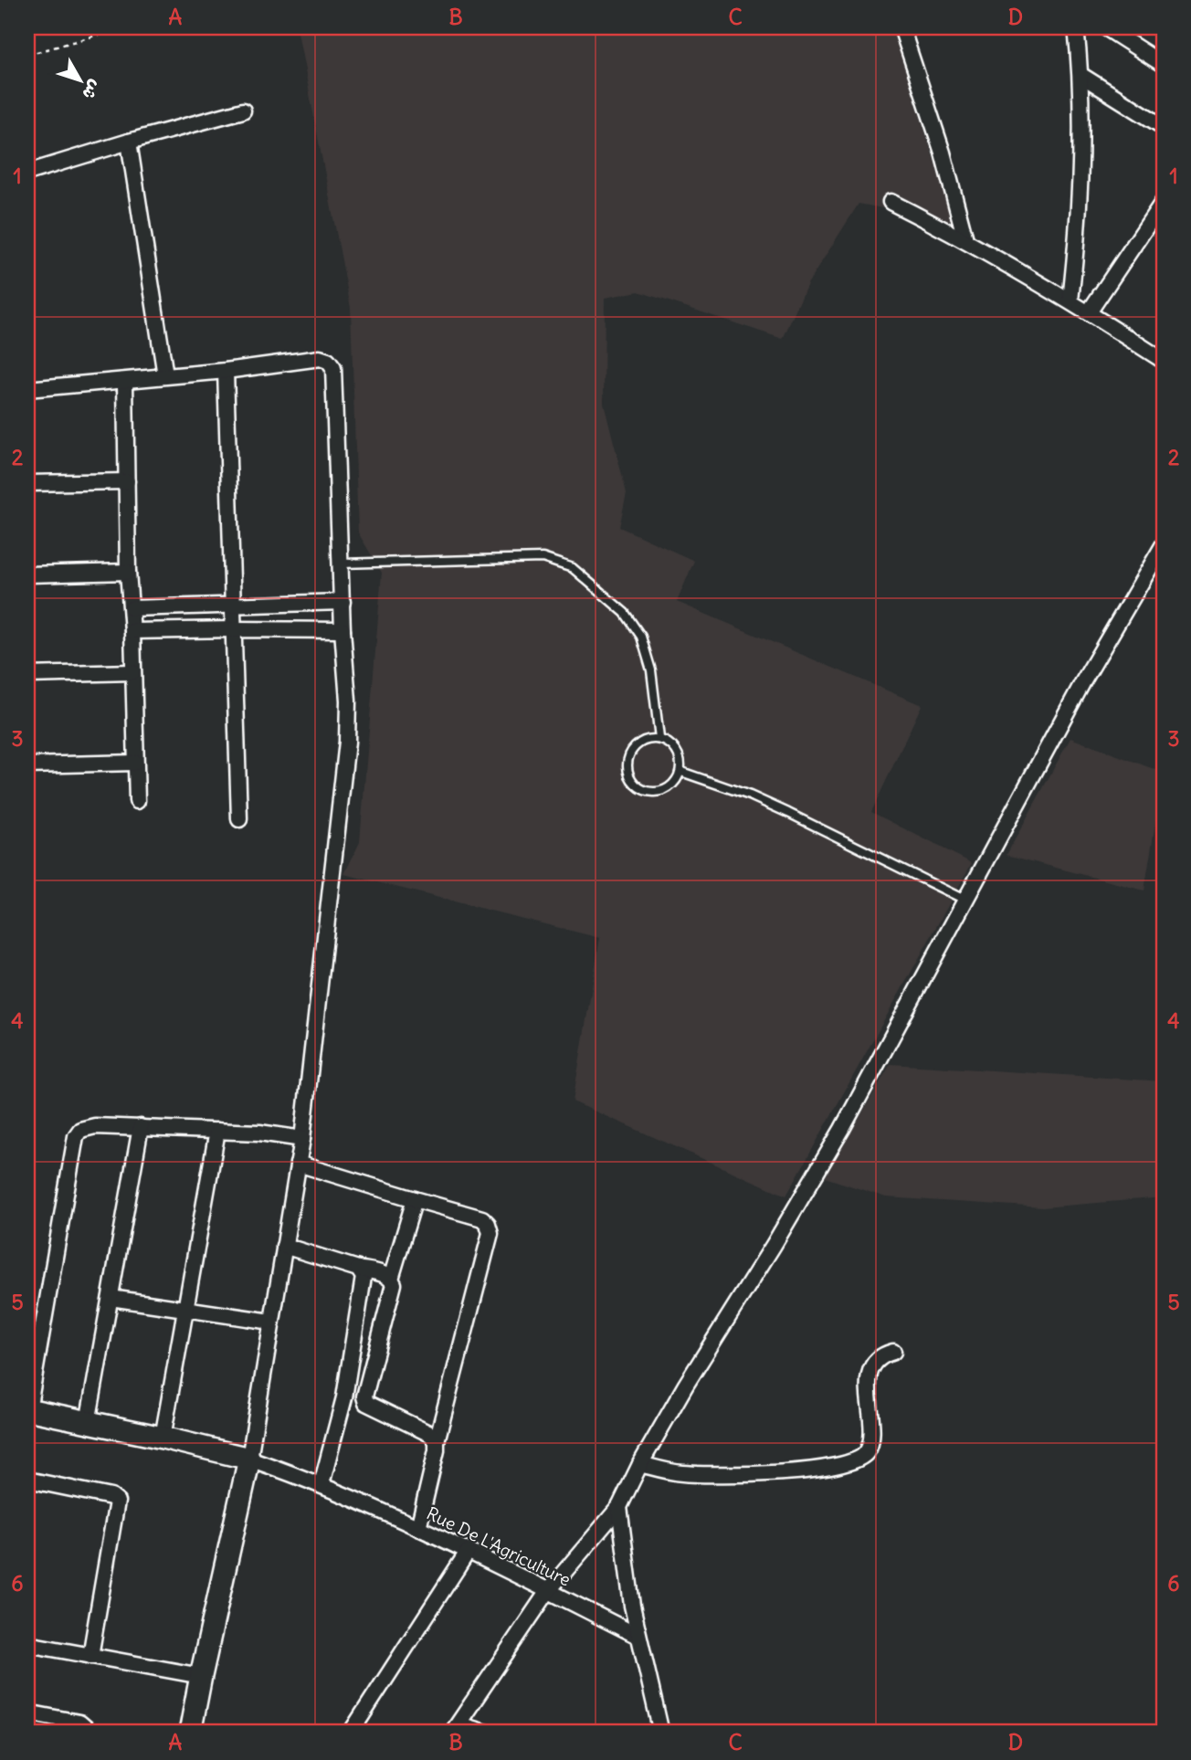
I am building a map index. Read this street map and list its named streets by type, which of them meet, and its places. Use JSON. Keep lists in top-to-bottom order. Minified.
{"streets":{"street":["Rue De L'Agriculture"]},"north":"bottom right","grid":{"columns":["A","B","C","D"],"rows":["1","2","3","4","5","6"]}}
